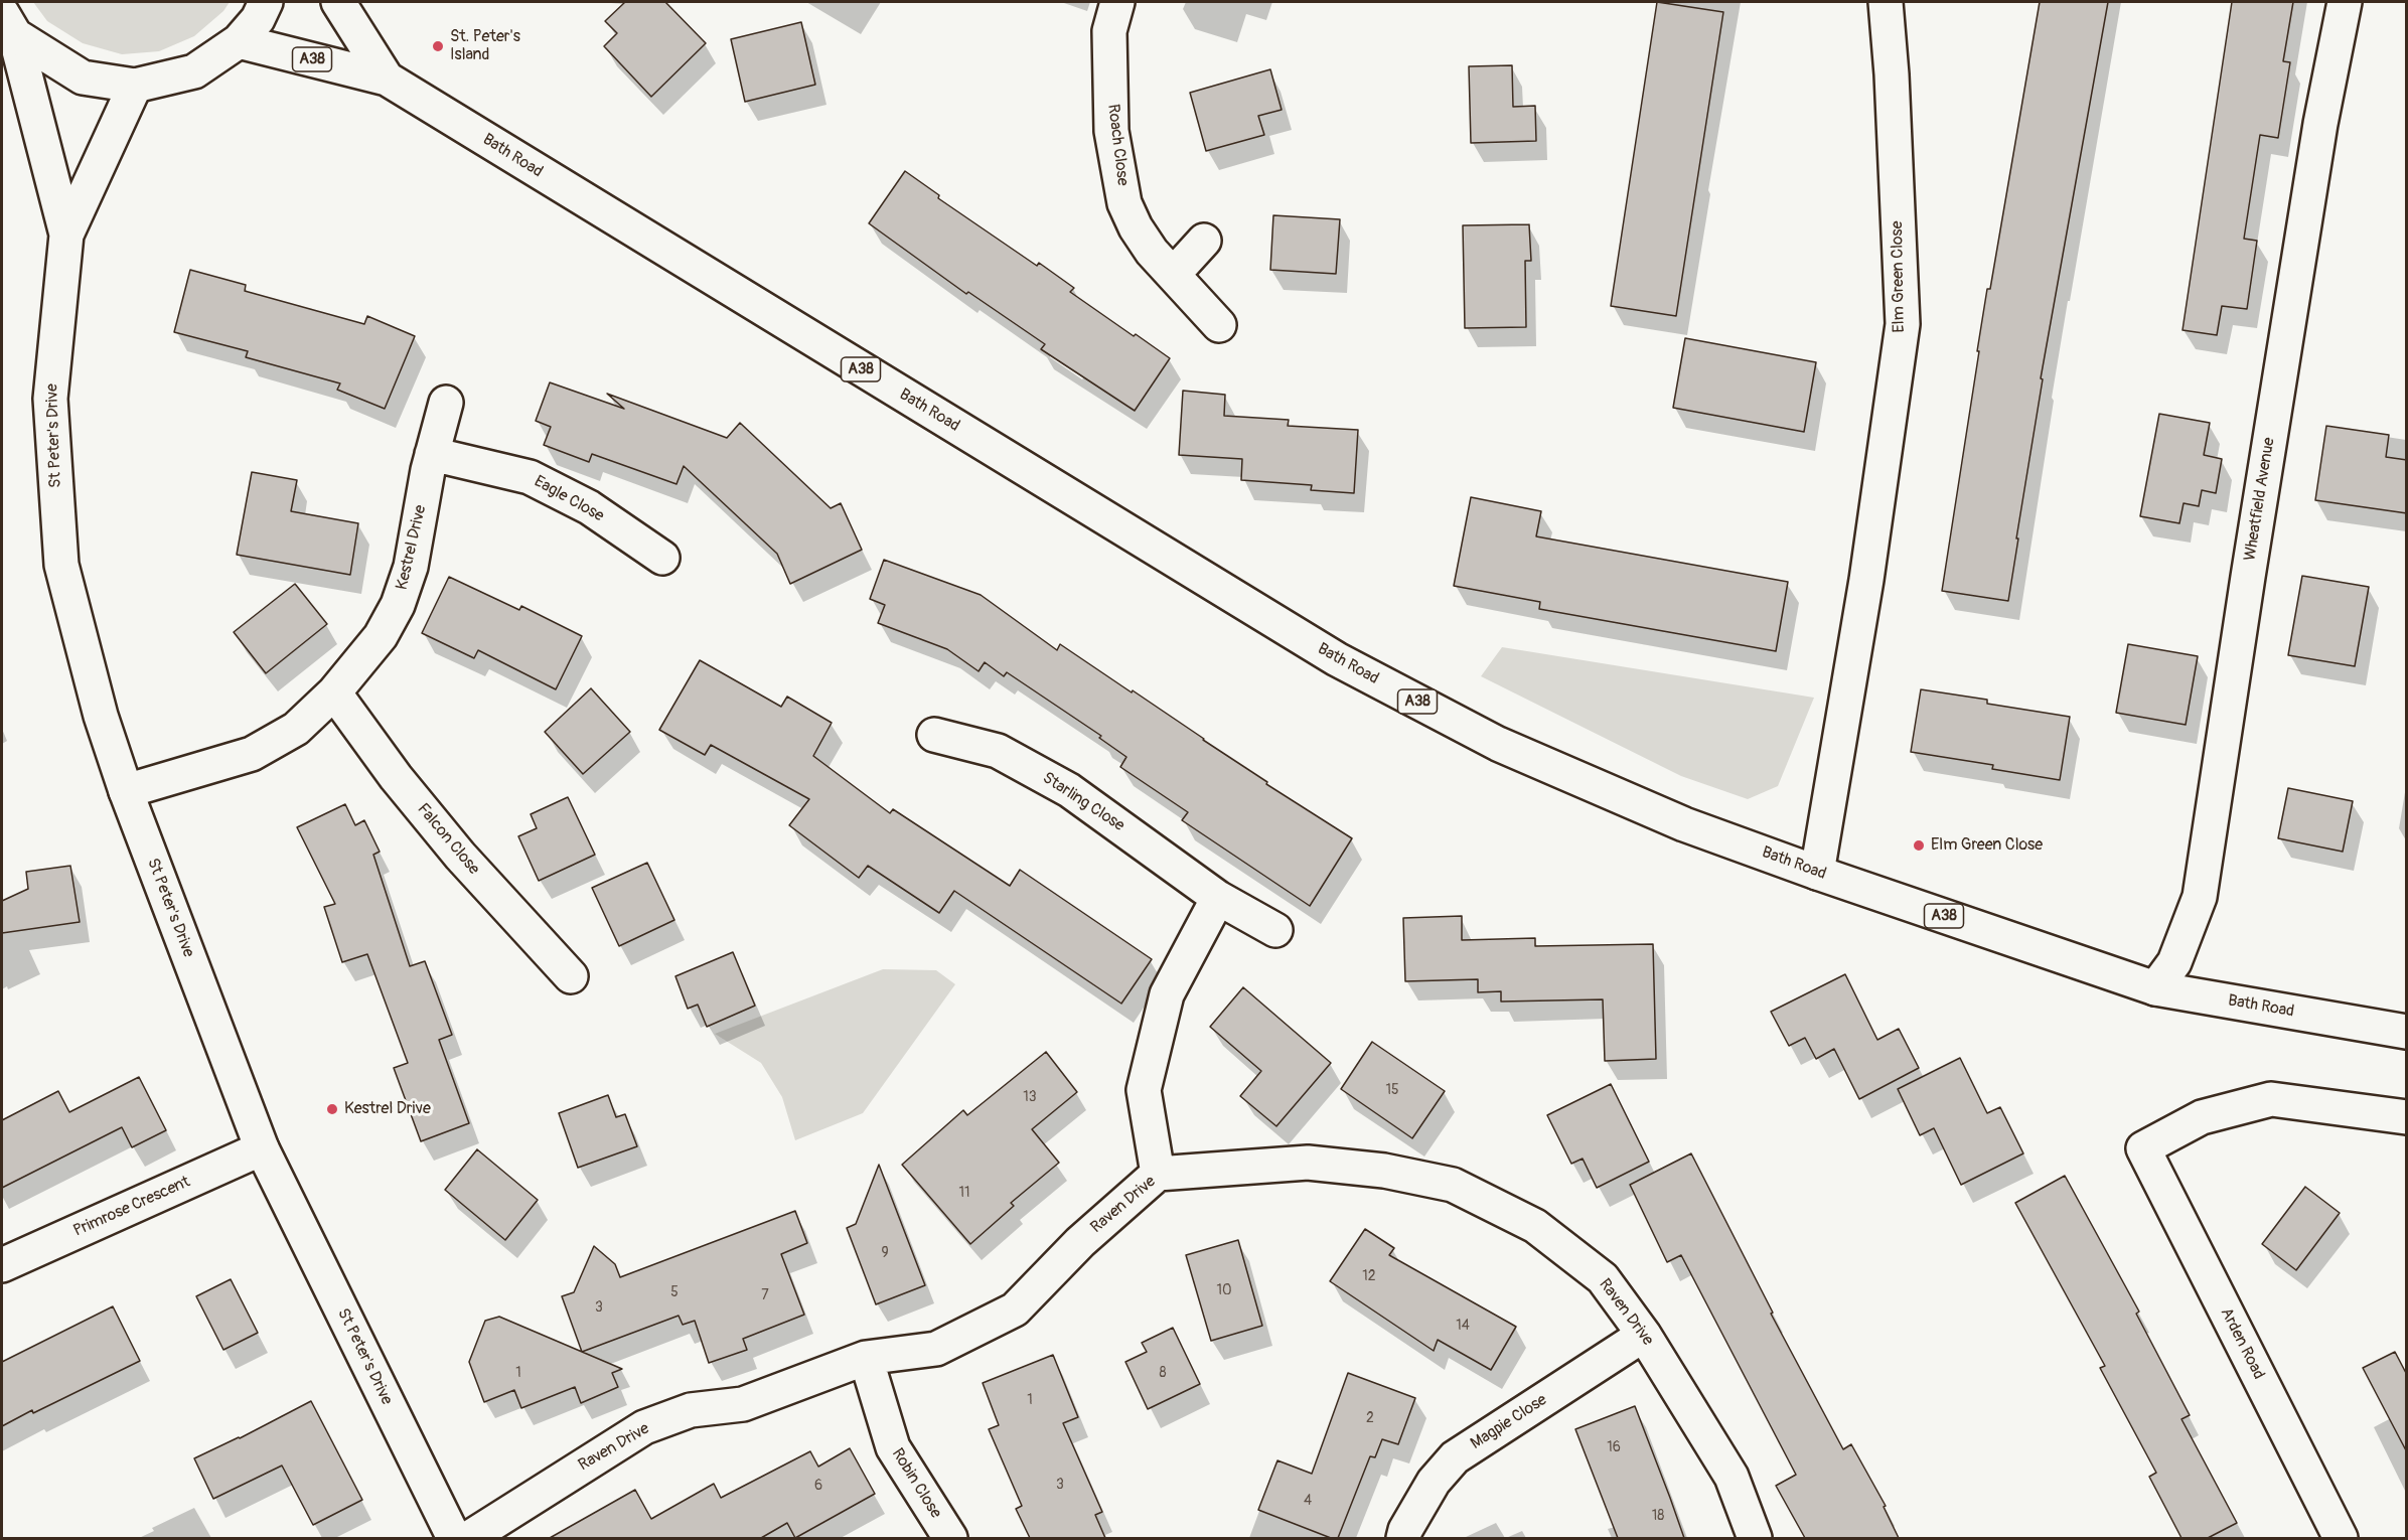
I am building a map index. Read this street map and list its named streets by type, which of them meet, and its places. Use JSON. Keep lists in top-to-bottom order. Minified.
{"streets":{"street":["A38","Roach Close","Bath Road","Elm Green Close","St Peter's Drive","Eagle Close","Wheatfield Avenue","Kestrel Drive","Starling Close","Falcon Close","Raven Drive","Primrose Crescent","Arden Road","Magpie Close","Robin Close"]},"crossings":[["Bath Road","Elm Green Close"],["Bath Road","Wheatfield Avenue"],["St Peter's Drive","Kestrel Drive"],["St Peter's Drive","Primrose Crescent"],["Eagle Close","Kestrel Drive"],["Kestrel Drive","Falcon Close"],["Raven Drive","Magpie Close"],["Raven Drive","Robin Close"]],"places":["St. Peter's Island","Elm Green Close","Kestrel Drive"],"house_numbers":["15","13","11","9","12","10","5","7","3","14","1","8","1","2","16","3","6","4","18"]}
